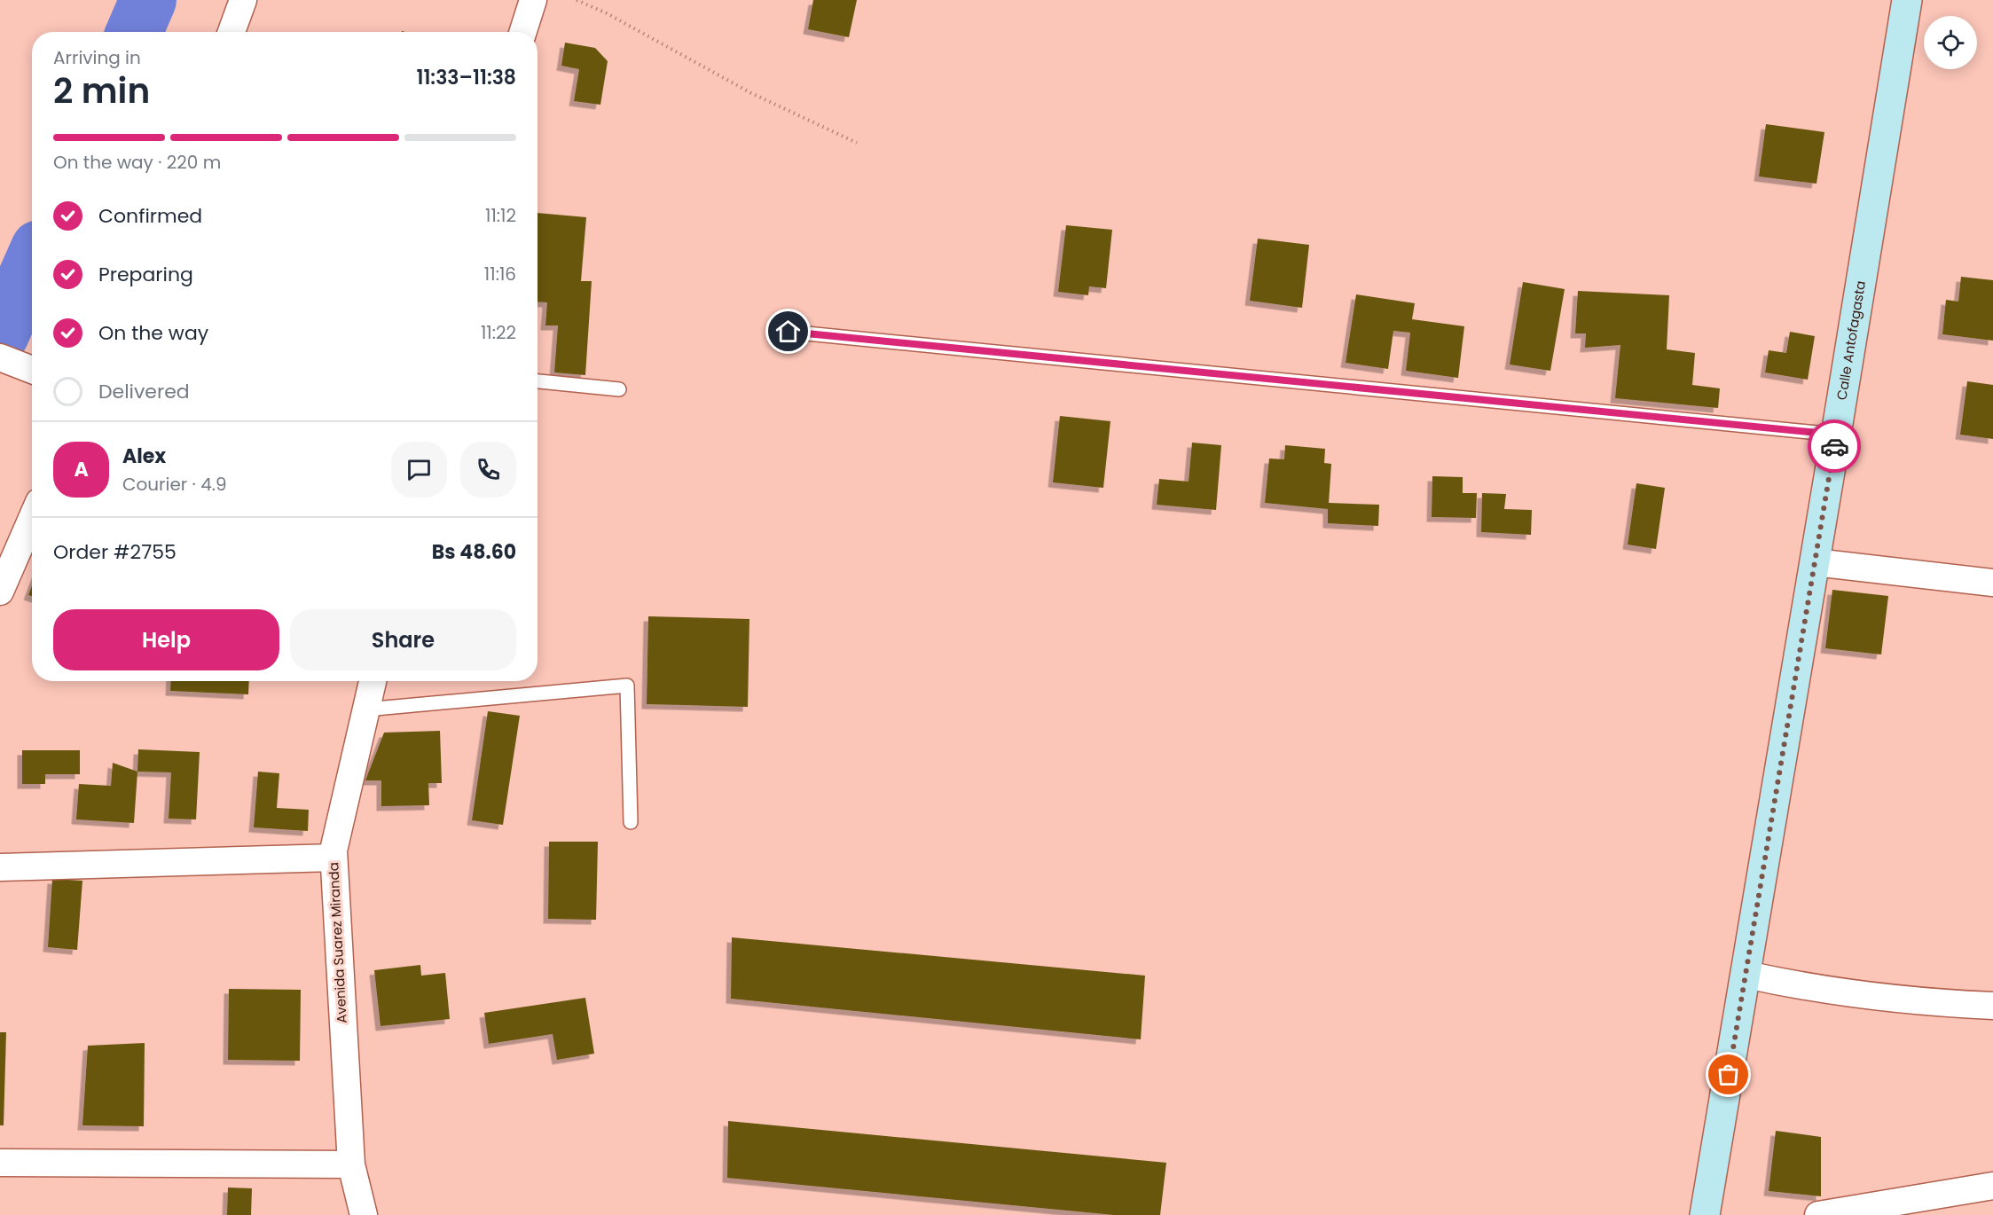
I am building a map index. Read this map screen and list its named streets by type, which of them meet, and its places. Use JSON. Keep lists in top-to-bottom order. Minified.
{"streets":{"main road":["Calle Antofagasta"],"street":["Avenida Suarez Miranda"]},"page":{"heading":["2 min","Arriving in","11:33–11:38"],"panel":["Alex","Courier · 4.9","Order #2755","Bs 48.60"],"bar":"On the way · 220 m","list":[["Confirmed","11:12"],["Preparing","11:16"],["On the way","11:22"],"Delivered"],"round":"A","buttons":["Help","Share"]}}
